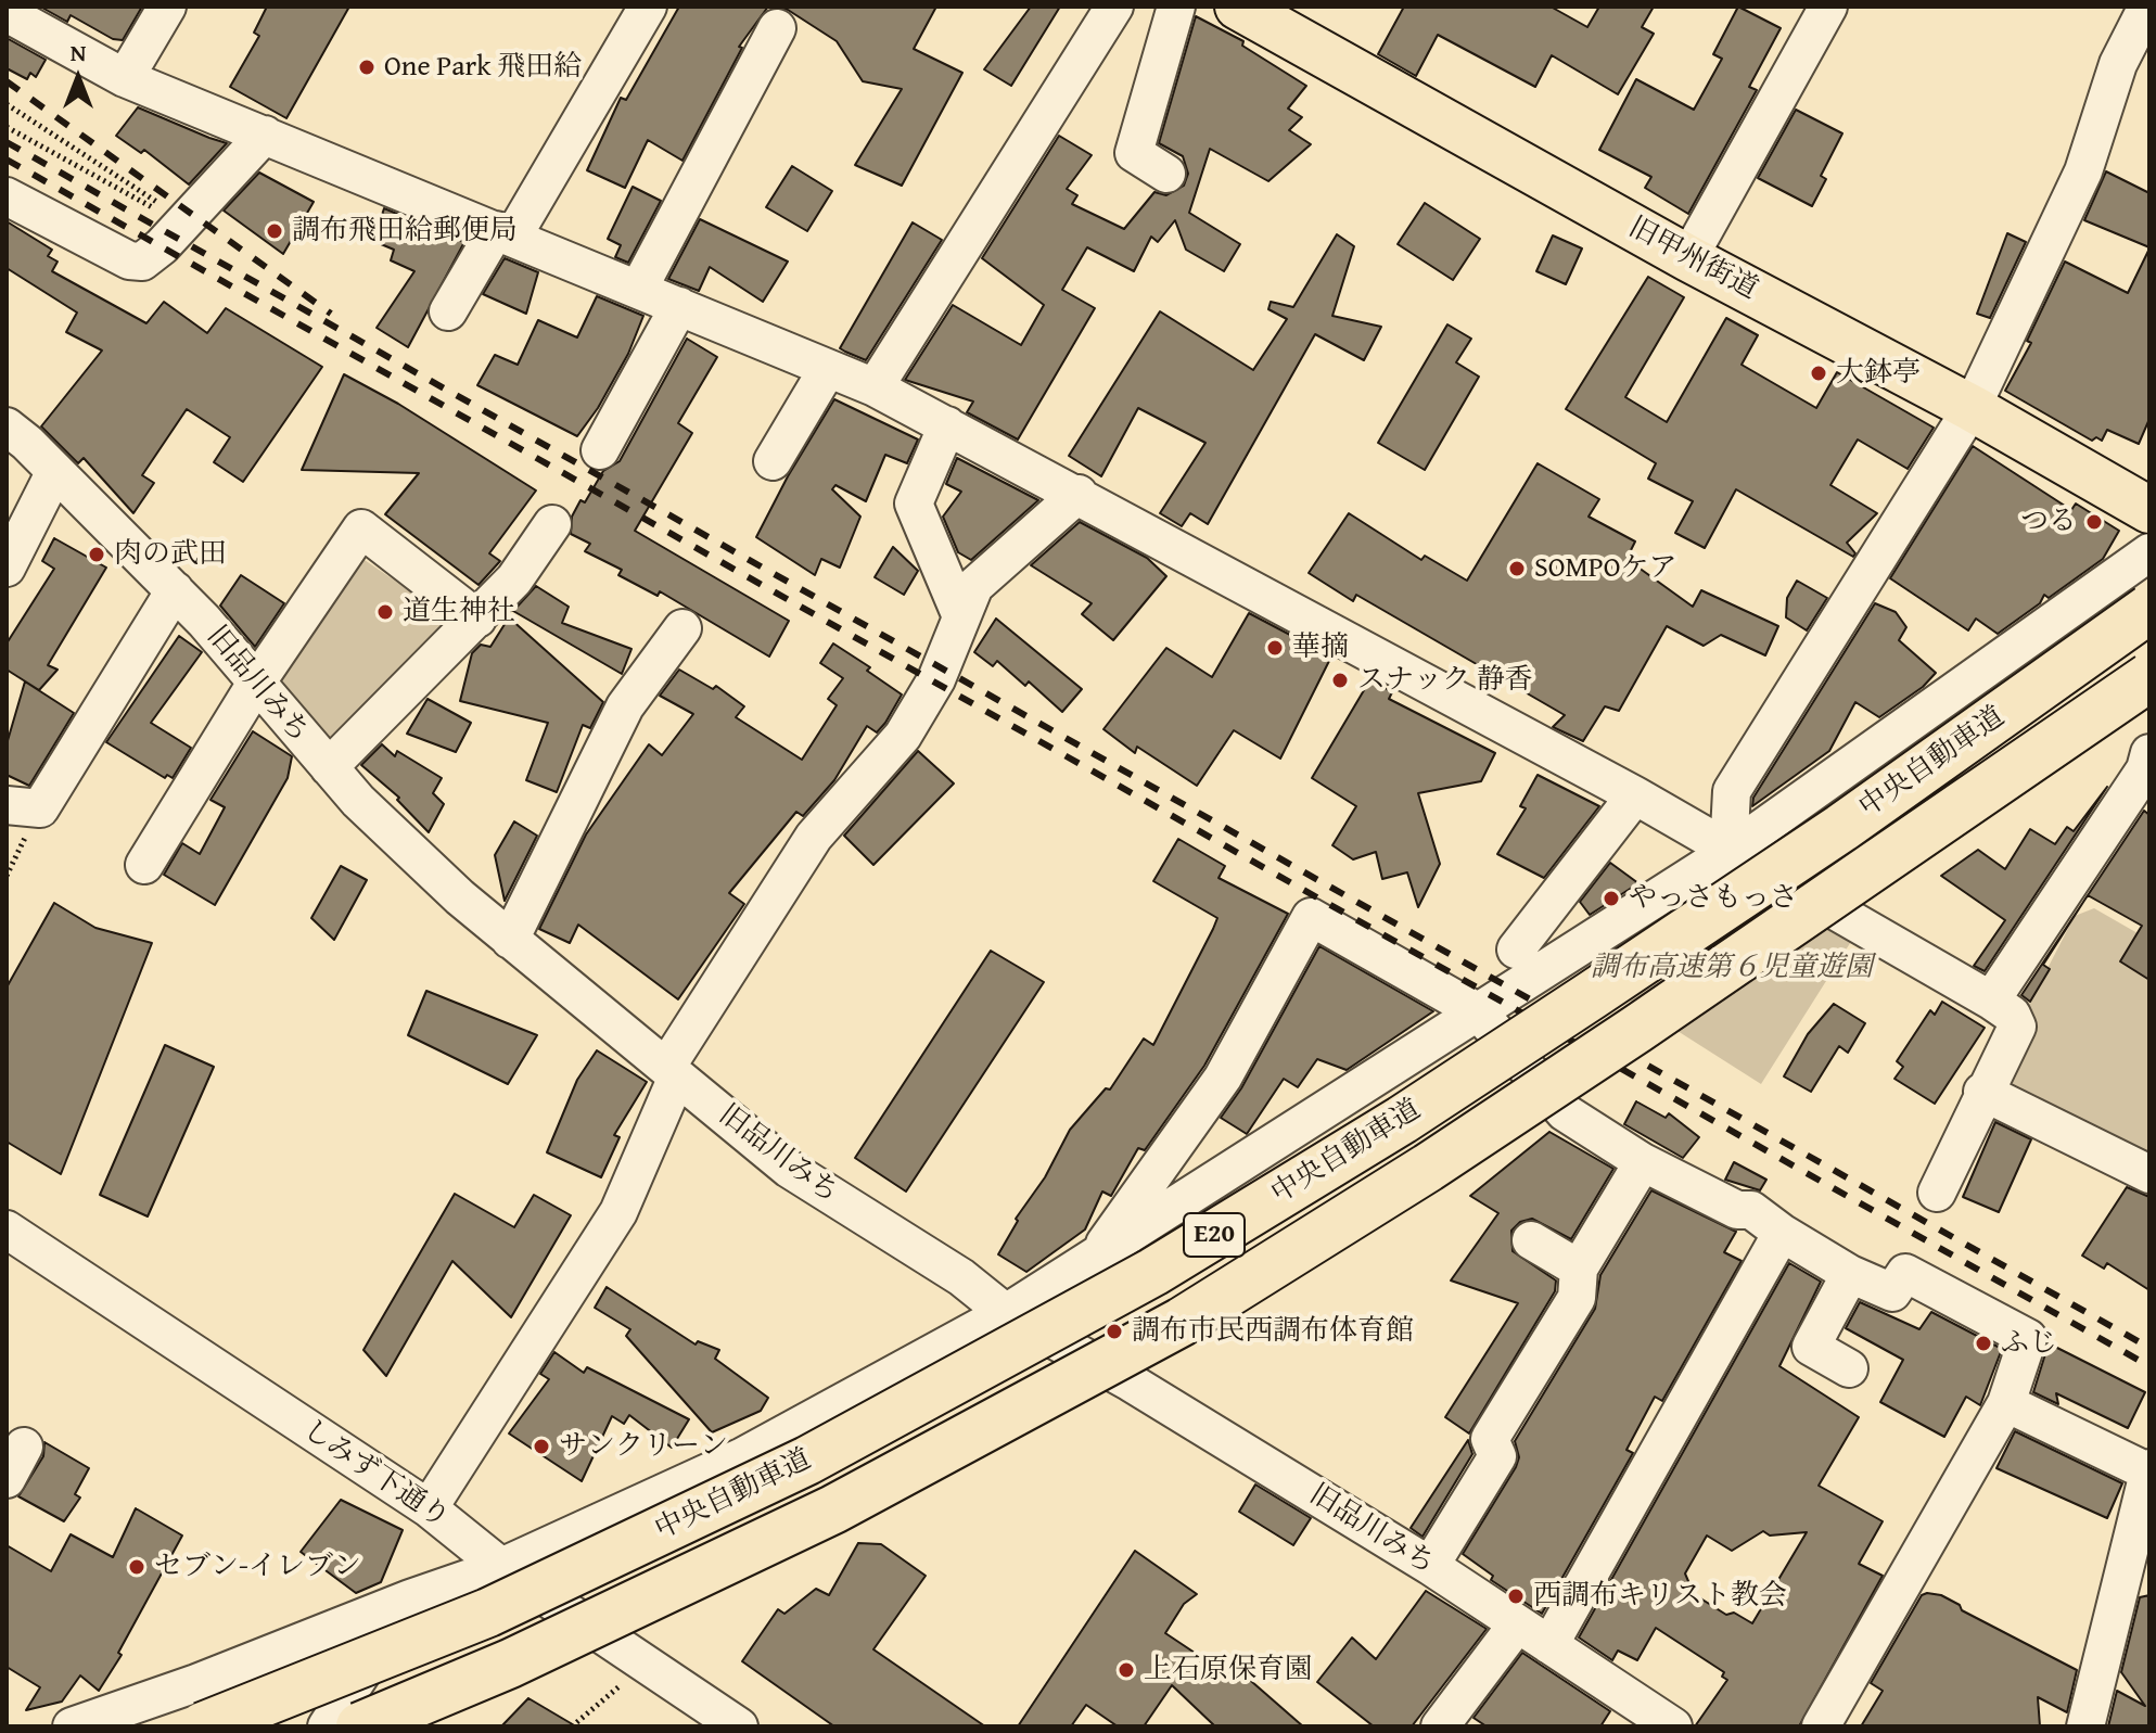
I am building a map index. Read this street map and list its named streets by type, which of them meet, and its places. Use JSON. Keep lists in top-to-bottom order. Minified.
{"streets":{"highway":["中央自動車道","E20"],"main road":["旧甲州街道"],"street":["旧品川みち","しみず下通り"]},"parks":["調布高速第６児童遊園"],"places":["One Park 飛田給","調布飛田給郵便局","大鉢亭","つる","肉の武田","SOMPOケア","道生神社","華摘","スナック 静香","やっさもっさ","調布市民西調布体育館","ふじ","サンクリーン","セブン-イレブン","西調布キリスト教会","上石原保育園"],"north":"top"}
